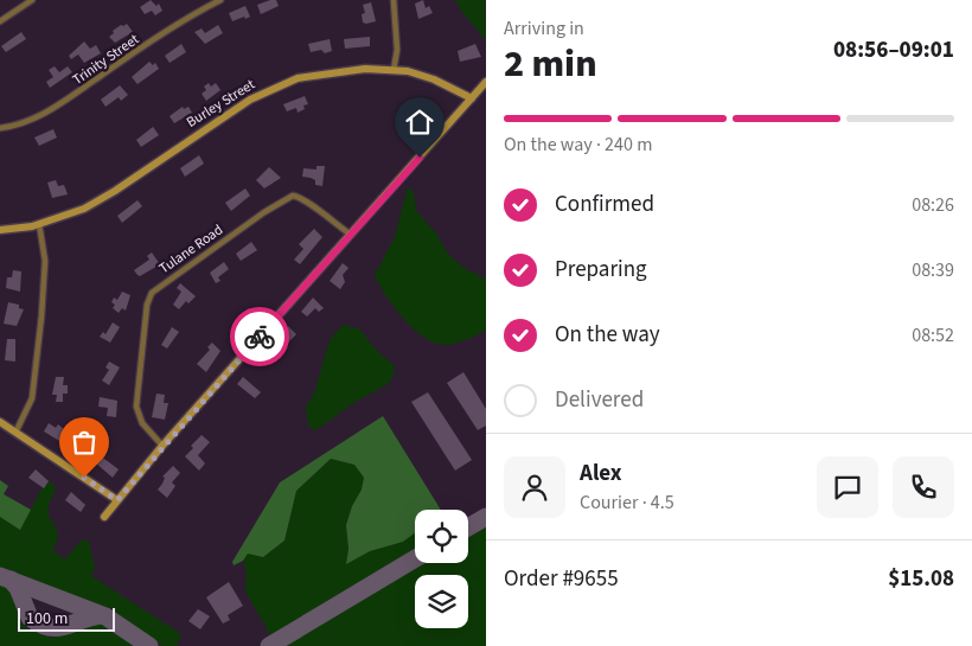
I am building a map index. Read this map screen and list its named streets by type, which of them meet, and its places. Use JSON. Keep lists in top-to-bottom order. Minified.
{"streets":{"street":["Trinity Street","Burley Street","Tulane Road"]},"scale_bar":"100 m","page":{"heading":["2 min","Arriving in","08:56–09:01"],"panel":["Alex","Courier · 4.5","Order #9655","$15.08"],"bar":"On the way · 240 m","list":[["Confirmed","08:26"],["Preparing","08:39"],["On the way","08:52"],"Delivered"],"scale":"100 m"}}
